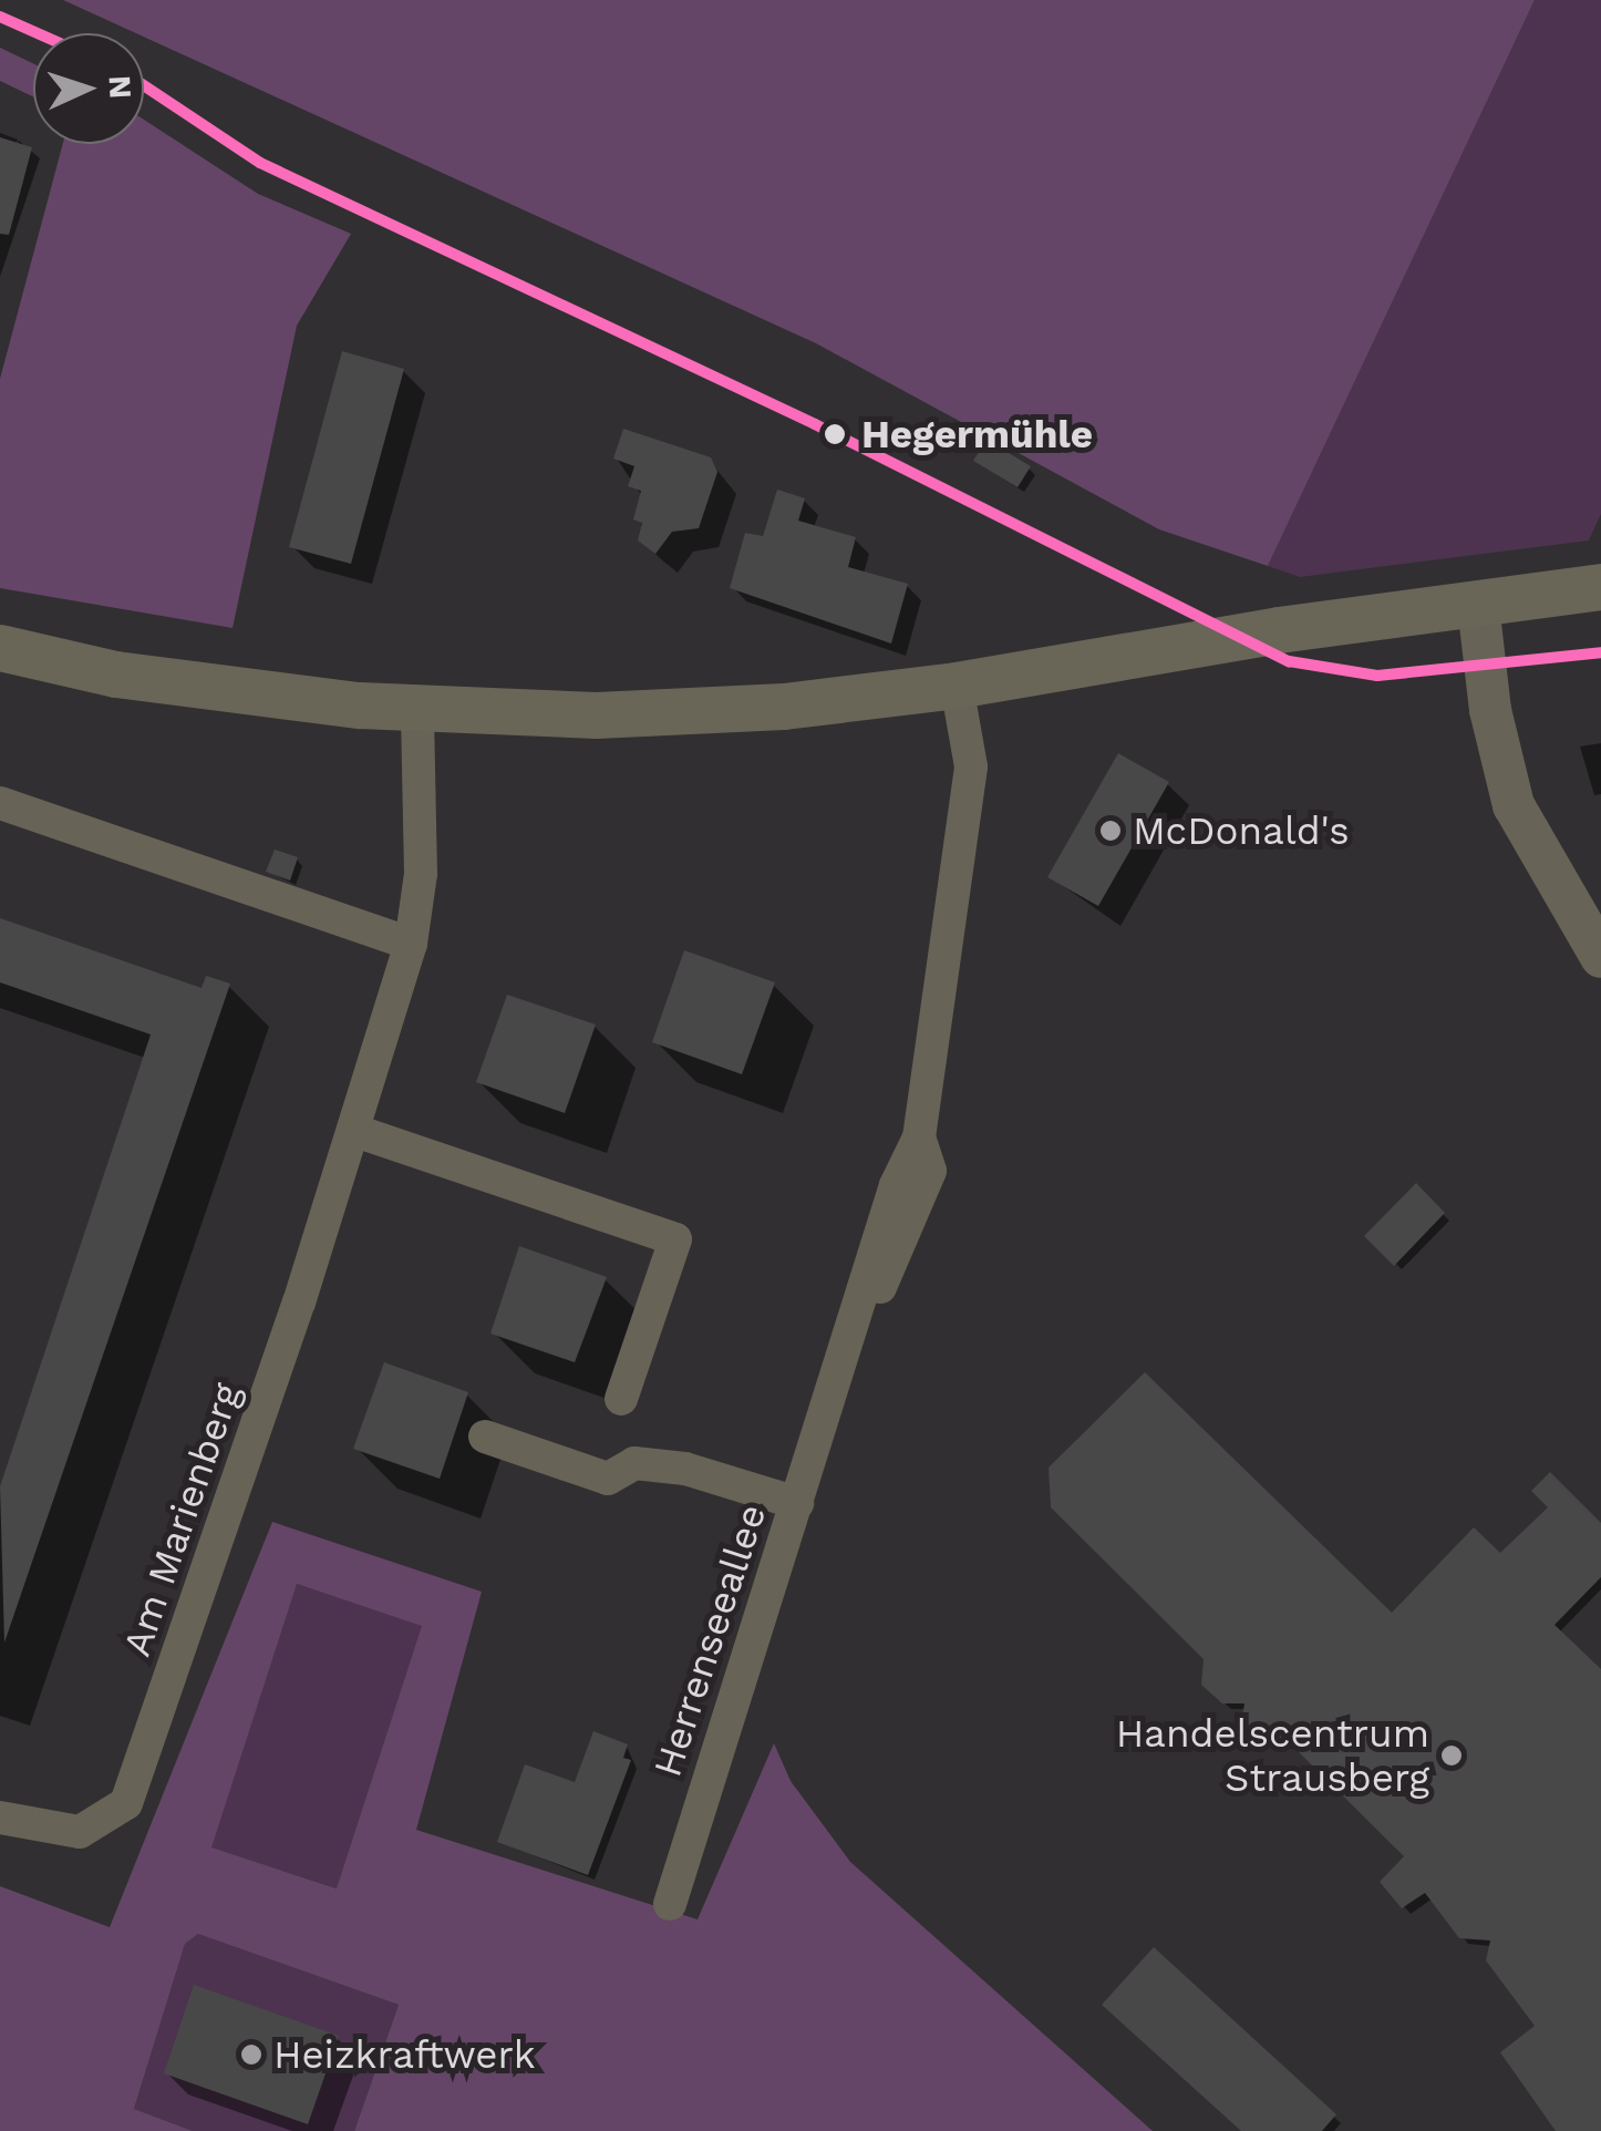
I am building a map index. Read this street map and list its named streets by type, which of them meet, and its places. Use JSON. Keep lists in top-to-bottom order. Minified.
{"streets":{"street":["Am Marienberg","Herrenseeallee"]},"places":["Hegermühle","McDonald's","Handelscentrum Strausberg","Heizkraftwerk"],"north":"right"}
